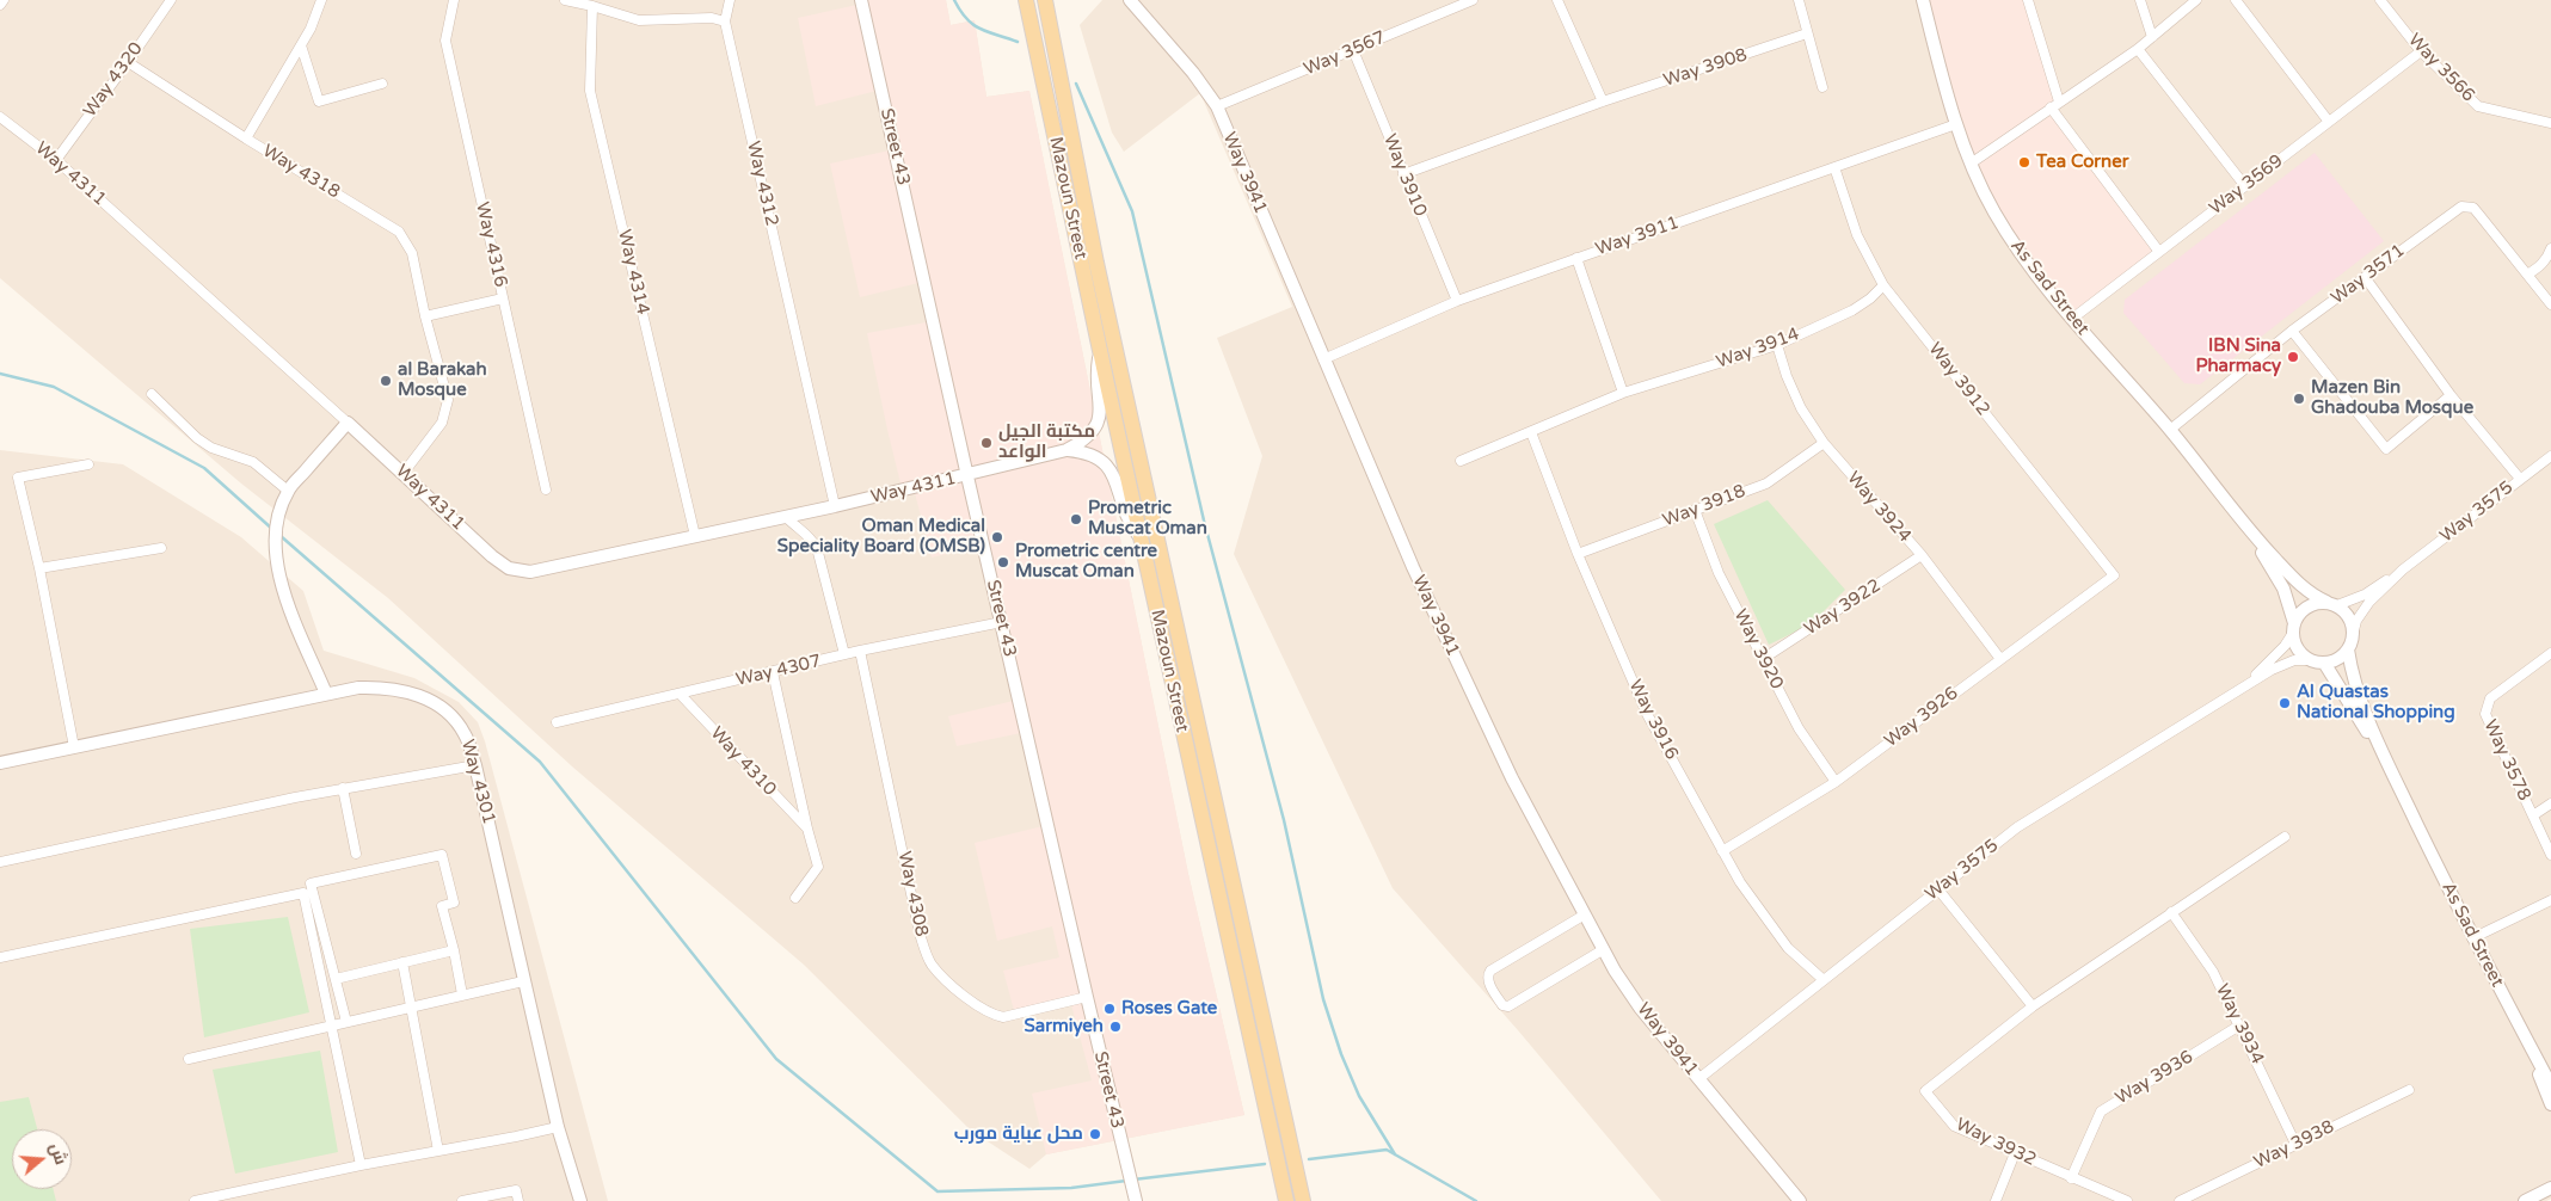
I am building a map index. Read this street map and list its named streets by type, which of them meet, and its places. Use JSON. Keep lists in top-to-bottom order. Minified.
{"streets":{"main road":["Mazoun Street"],"street":["Way 3567","Way 3908","Way 3566","Way 4320","Street 43","Way 4318","Way 3941","Way 4311","Way 3910","Way 4312","Way 3569","Way 3911","Way 4316","Way 4314","Way 3571","As Sad Street","Way 3914","Way 3912","Way 3918","Way 3924","Way 3575","Way 3922","Way 3920","Way 4307","Way 3926","Way 3916","Way 3578","Way 4310","Way 4301","Way 4308","Way 3934","Way 3936","Way 3932","Way 3938"]},"crossings":[["Way 3567","Way 3941"],["Way 3567","Way 3910"],["Way 3908","Way 3910"],["Way 3566","Way 3569"],["Way 4320","Way 4318"],["Way 4320","Way 4311"],["Street 43","Way 4311"],["Street 43","Way 4307"],["Street 43","Way 4308"],["Way 4318","Way 4311"],["Way 3941","Way 3911"],["Way 3941","Way 3575"],["Way 4311","Way 4312"],["Way 4311","Way 4314"],["Way 3910","Way 3911"],["Way 3569","As Sad Street"],["Way 3911","As Sad Street"],["Way 3911","Way 3912"],["Way 3571","As Sad Street"],["As Sad Street","Way 3575"],["Way 3914","Way 3912"],["Way 3914","Way 3924"],["Way 3914","Way 3916"],["Way 3912","Way 3926"],["Way 3918","Way 3924"],["Way 3918","Way 3920"],["Way 3918","Way 3916"],["Way 3924","Way 3922"],["Way 3924","Way 3926"],["Way 3575","Way 3916"],["Way 3922","Way 3920"],["Way 3920","Way 3926"],["Way 4307","Way 4310"],["Way 4307","Way 4308"],["Way 3926","Way 3916"],["Way 3934","Way 3936"],["Way 3934","Way 3932"],["Way 3934","Way 3938"],["Way 3936","Way 3932"]],"places":["Tea Corner","IBN Sina Pharmacy","al Barakah Mosque","Mazen Bin Ghadouba Mosque","مكتبة الجيل الواعد","Prometric Muscat Oman","Oman Medical Speciality Board (OMSB)","Prometric centre Muscat Oman","Al Quastas National Shopping","Roses Gate","Sarmiyeh","محل عباية مورب"],"north":"right"}
